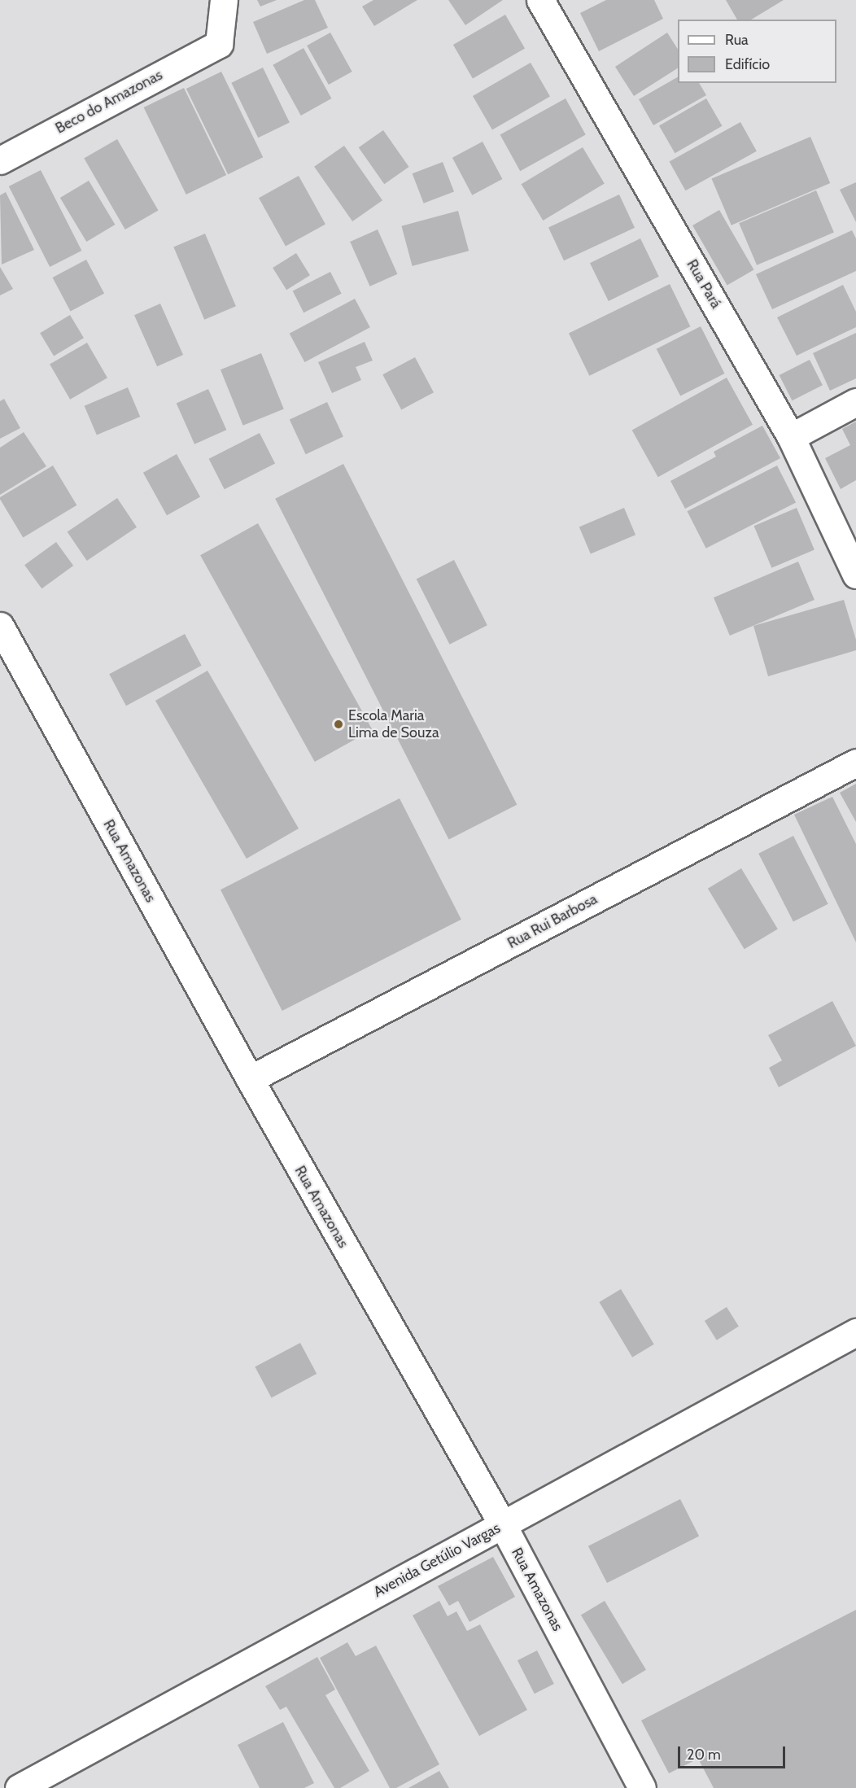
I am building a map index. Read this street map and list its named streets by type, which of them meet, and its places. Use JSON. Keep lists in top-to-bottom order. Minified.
{"streets":{"street":["Beco do Amazonas","Rua Pará","Rua Amazonas","Rua Rui Barbosa","Avenida Getúlio Vargas"]},"crossings":[["Rua Amazonas","Rua Rui Barbosa"],["Rua Amazonas","Avenida Getúlio Vargas"]],"places":["Escola Maria Lima de Souza"],"legend":["Rua","Edifício"],"scale_bar":"20 m"}
